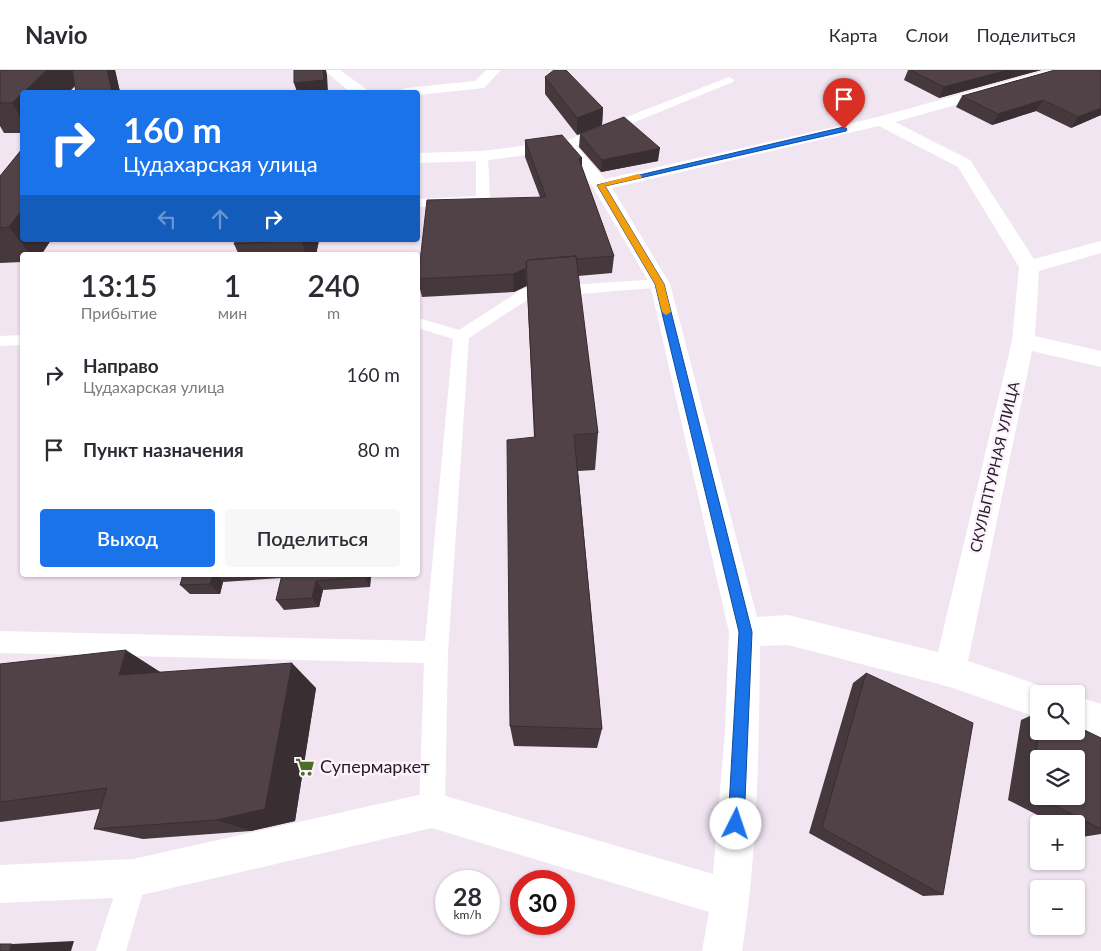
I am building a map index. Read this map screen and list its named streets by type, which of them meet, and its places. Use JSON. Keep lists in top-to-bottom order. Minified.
{"streets":{"street":["СКУЛЬПТУРНАЯ УЛИЦА"]},"places":{"supermarket":["Супермаркет"]},"page":{"header":"Navio","nav":["Карта","Слои","Поделиться"],"turn":["160 m","Цудахарская улица"],"eta":["13:15","Прибытие","1","мин","240","m"],"list":[{"name":"Направо","note":"Цудахарская улица","value":"160 m"},{"name":"Пункт назначения","value":"80 m"}],"buttons":["Выход","Поделиться"],"map_buttons":["+","−"],"speed":"28 km/h","limit":"30"}}
